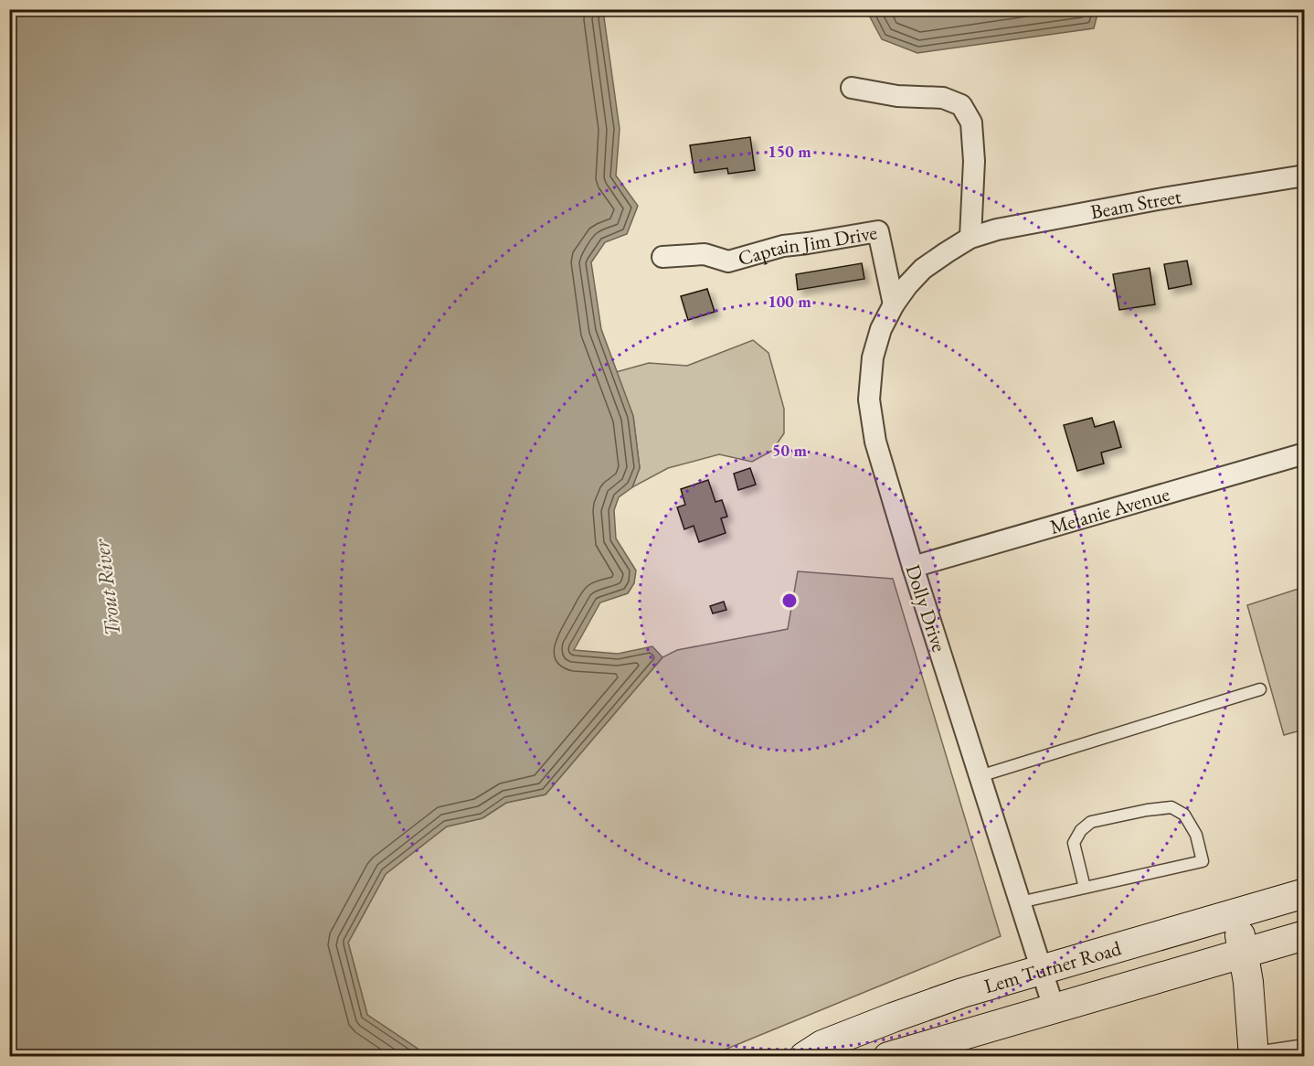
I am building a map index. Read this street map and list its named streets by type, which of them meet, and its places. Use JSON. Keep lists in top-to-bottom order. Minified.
{"streets":{"main road":["Lem Turner Road"],"street":["Beam Street","Captain Jim Drive","Melanie Avenue","Dolly Drive"]},"crossings":[["Beam Street","Dolly Drive"],["Captain Jim Drive","Dolly Drive"],["Melanie Avenue","Dolly Drive"],["Dolly Drive","Lem Turner Road"]],"water":["Trout River"],"rings":["150 m","100 m","50 m"]}
